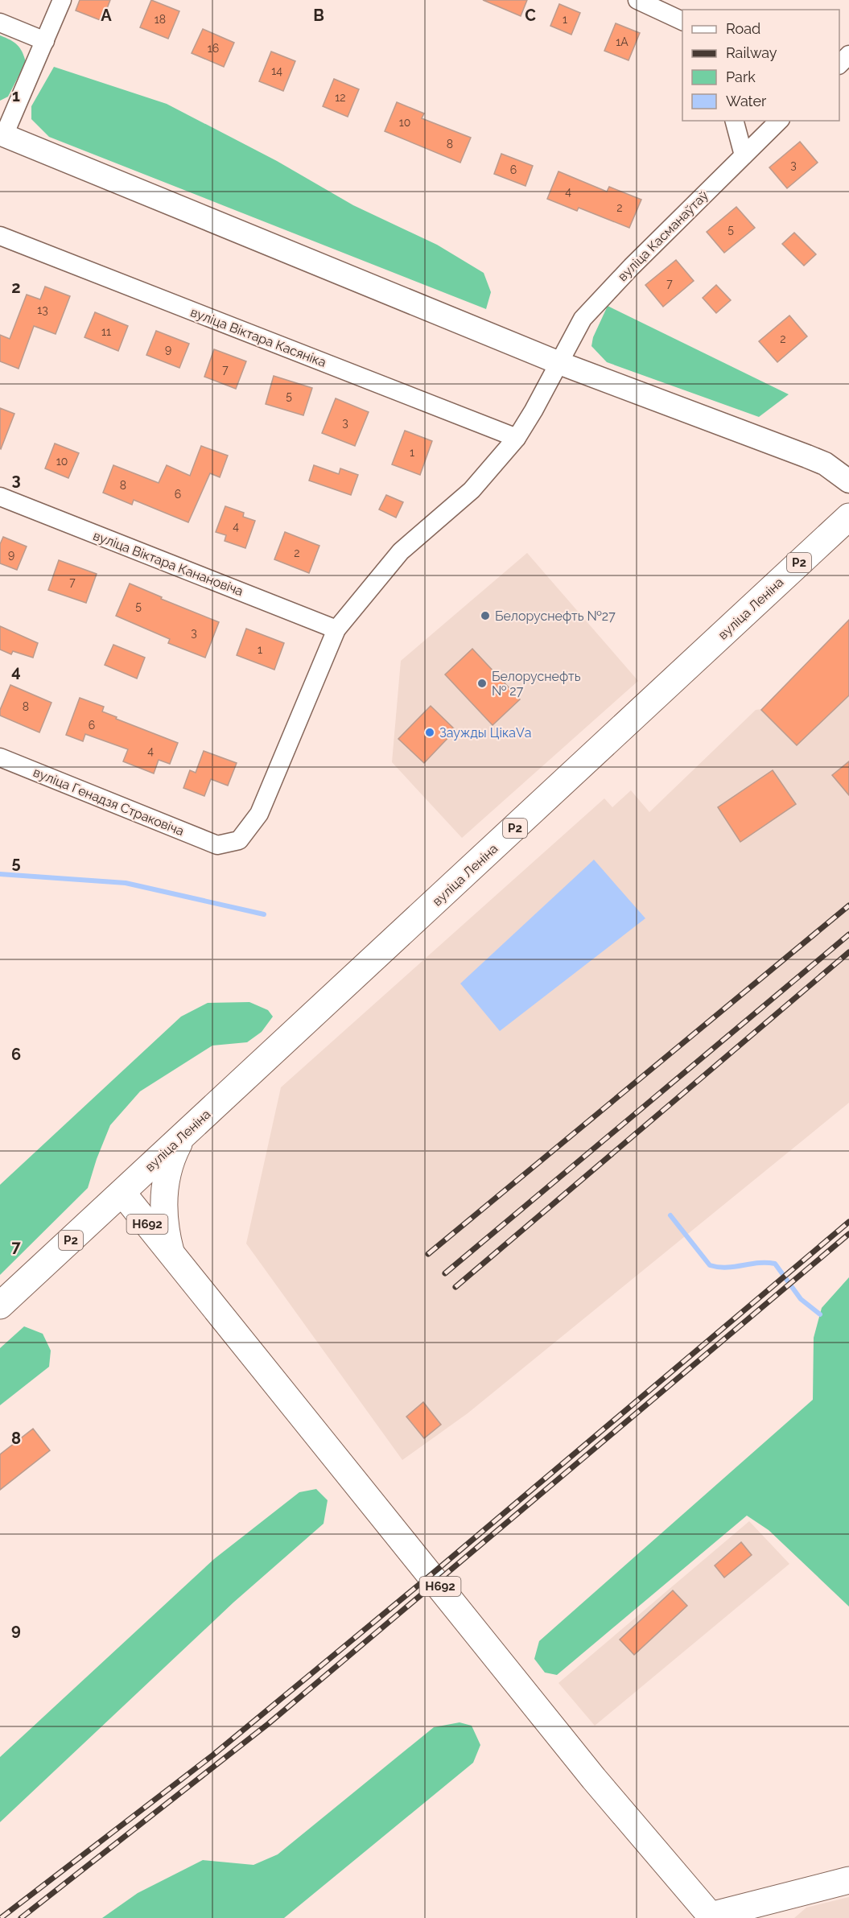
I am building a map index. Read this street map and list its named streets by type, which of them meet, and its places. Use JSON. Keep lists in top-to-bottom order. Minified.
{"streets":{"main road":["Р2","вуліца Леніна","Н692"],"street":["вуліца Касманаўтаў","вуліца Віктара Касяніка","вуліца Віктара Канановіча","вуліца Генадзя Страковіча"]},"crossings":[["вуліца Касманаўтаў","вуліца Віктара Касяніка"],["вуліца Касманаўтаў","вуліца Віктара Канановіча"],["вуліца Касманаўтаў","вуліца Генадзя Страковіча"],["Р2","вуліца Леніна"],["Р2","Н692"],["вуліца Леніна","Н692"]],"places":["Белоруснефть №27","Белоруснефть № 27","Заужды ЦікаVа"],"house_numbers":["18","1","1А","16","14","12","10","8","3","6","4","2","5","7","13","11","2","9","7","5","3","1","10","8","6","4","2","9","7","5","3","1","8","6","4"],"legend":["Road","Railway","Park","Water"],"grid":{"columns":["A","B","C"],"rows":["1","2","3","4","5","6","7","8","9"]}}
